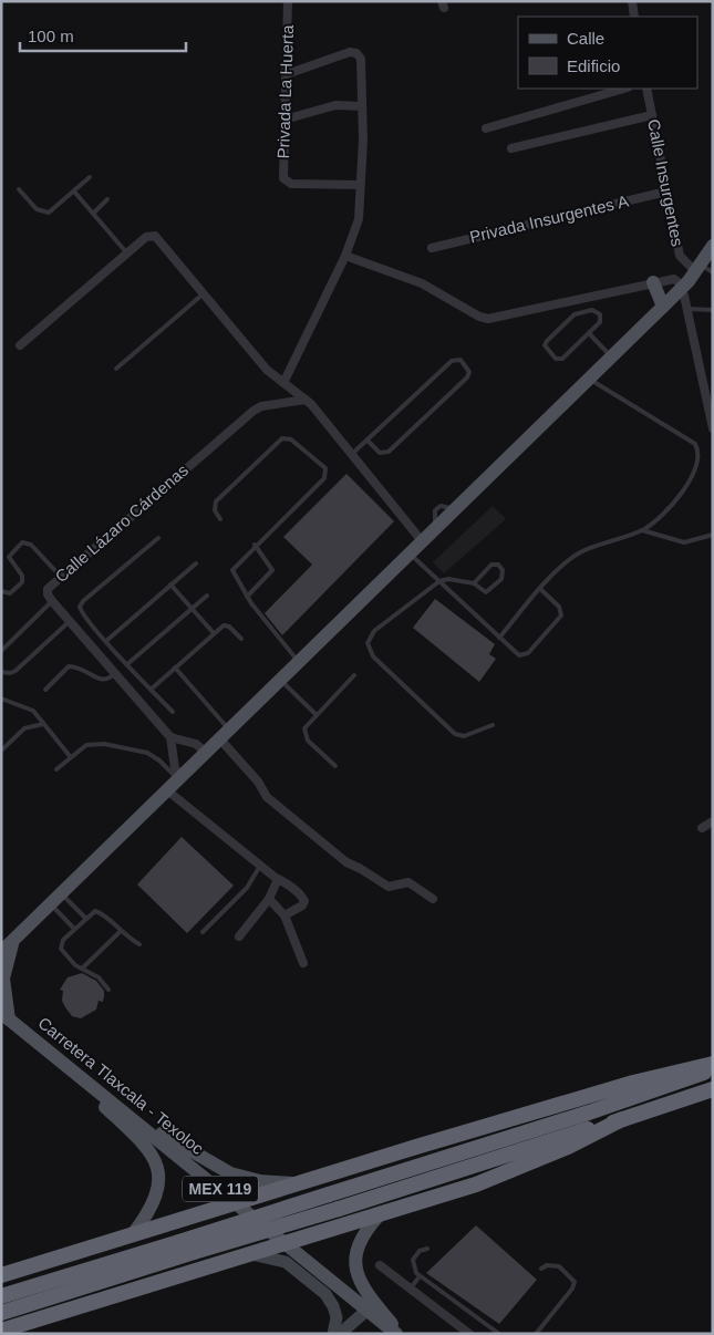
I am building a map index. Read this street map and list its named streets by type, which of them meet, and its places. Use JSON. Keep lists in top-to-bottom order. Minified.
{"streets":{"main road":["Carretera Tlaxcala - Texoloc","MEX 119"],"street":["Privada La Huerta","Calle Insurgentes","Privada Insurgentes A","Calle Lázaro Cárdenas"]},"crossings":[["Calle Insurgentes","Privada Insurgentes A"]],"legend":["Calle","Edificio"],"scale_bar":"100 m"}
